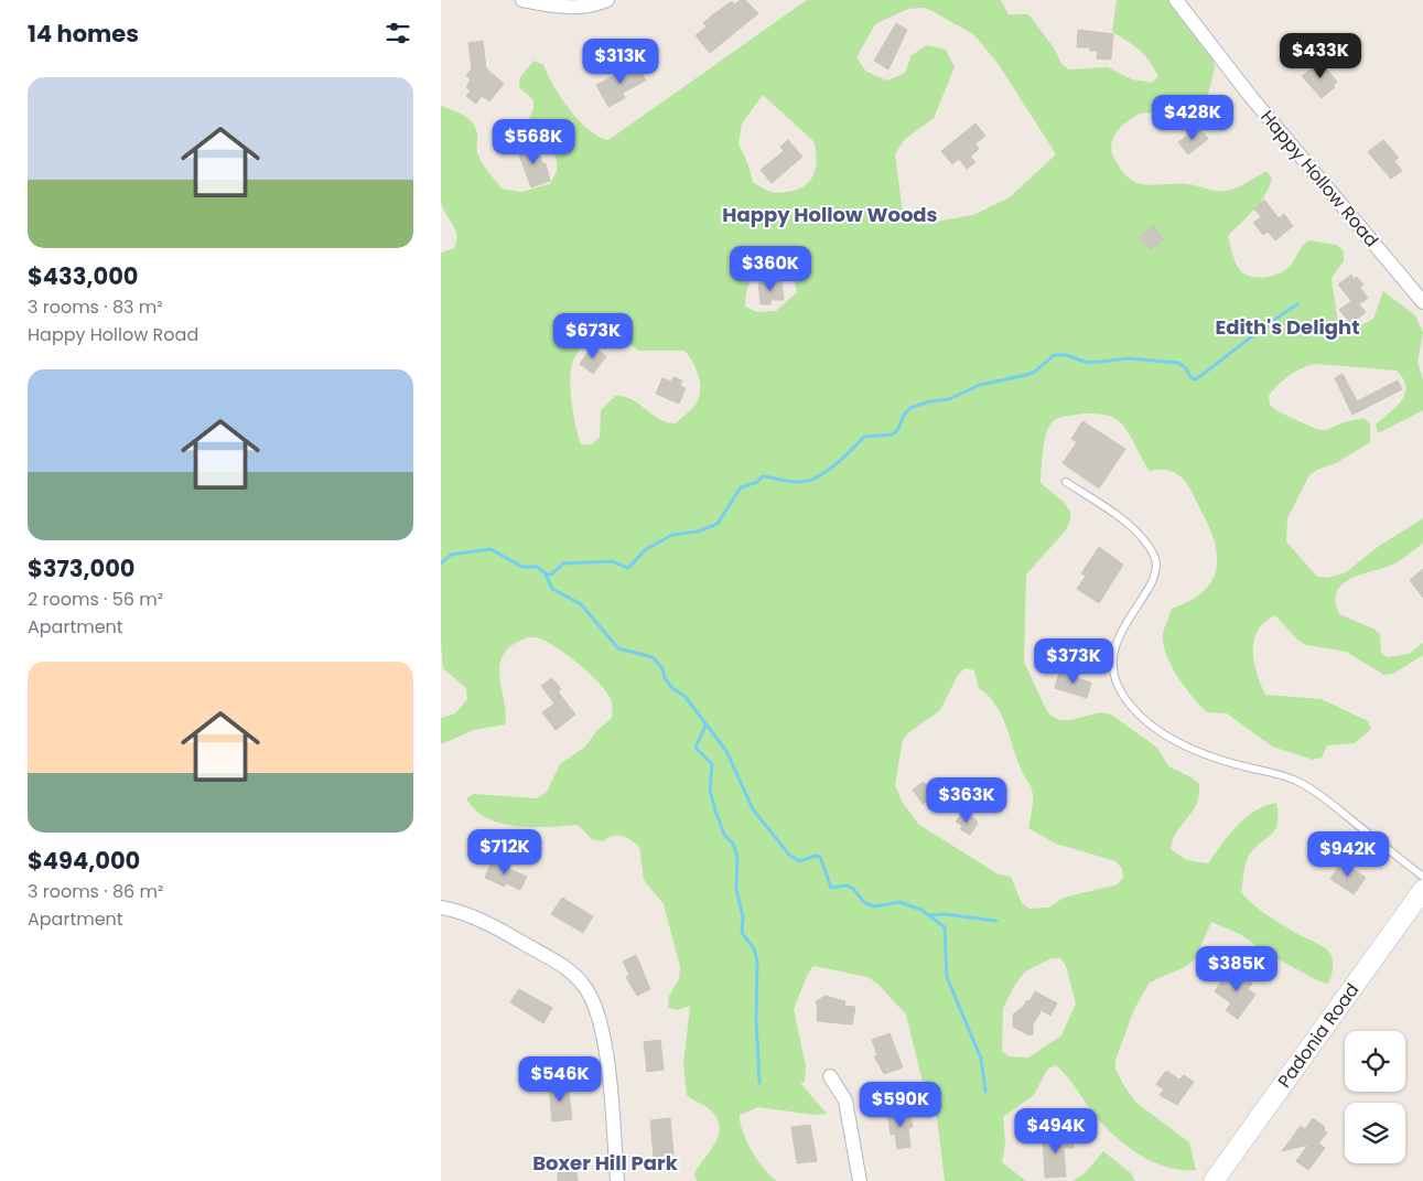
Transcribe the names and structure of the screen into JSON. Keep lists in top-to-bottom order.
{
  "streets": {
    "main road": ["Padonia Road"],
    "street": ["Happy Hollow Road"]
  },
  "districts": ["Happy Hollow Woods", "Edith's Delight", "Boxer Hill Park"],
  "page": {
    "heading": "14 homes",
    "price": [
      "$433K",
      "$313K",
      "$428K",
      "$568K",
      "$360K",
      "$673K",
      "$373K",
      "$363K",
      "$712K",
      "$942K",
      "$385K",
      "$546K",
      "$590K",
      "$494K"
    ],
    "list": [
      {
        "name": "$433,000",
        "note": "3 rooms · 83 m² · Happy Hollow Road"
      },
      {
        "name": "$373,000",
        "note": "2 rooms · 56 m² · Apartment"
      },
      {
        "name": "$494,000",
        "note": "3 rooms · 86 m² · Apartment"
      }
    ]
  }
}
